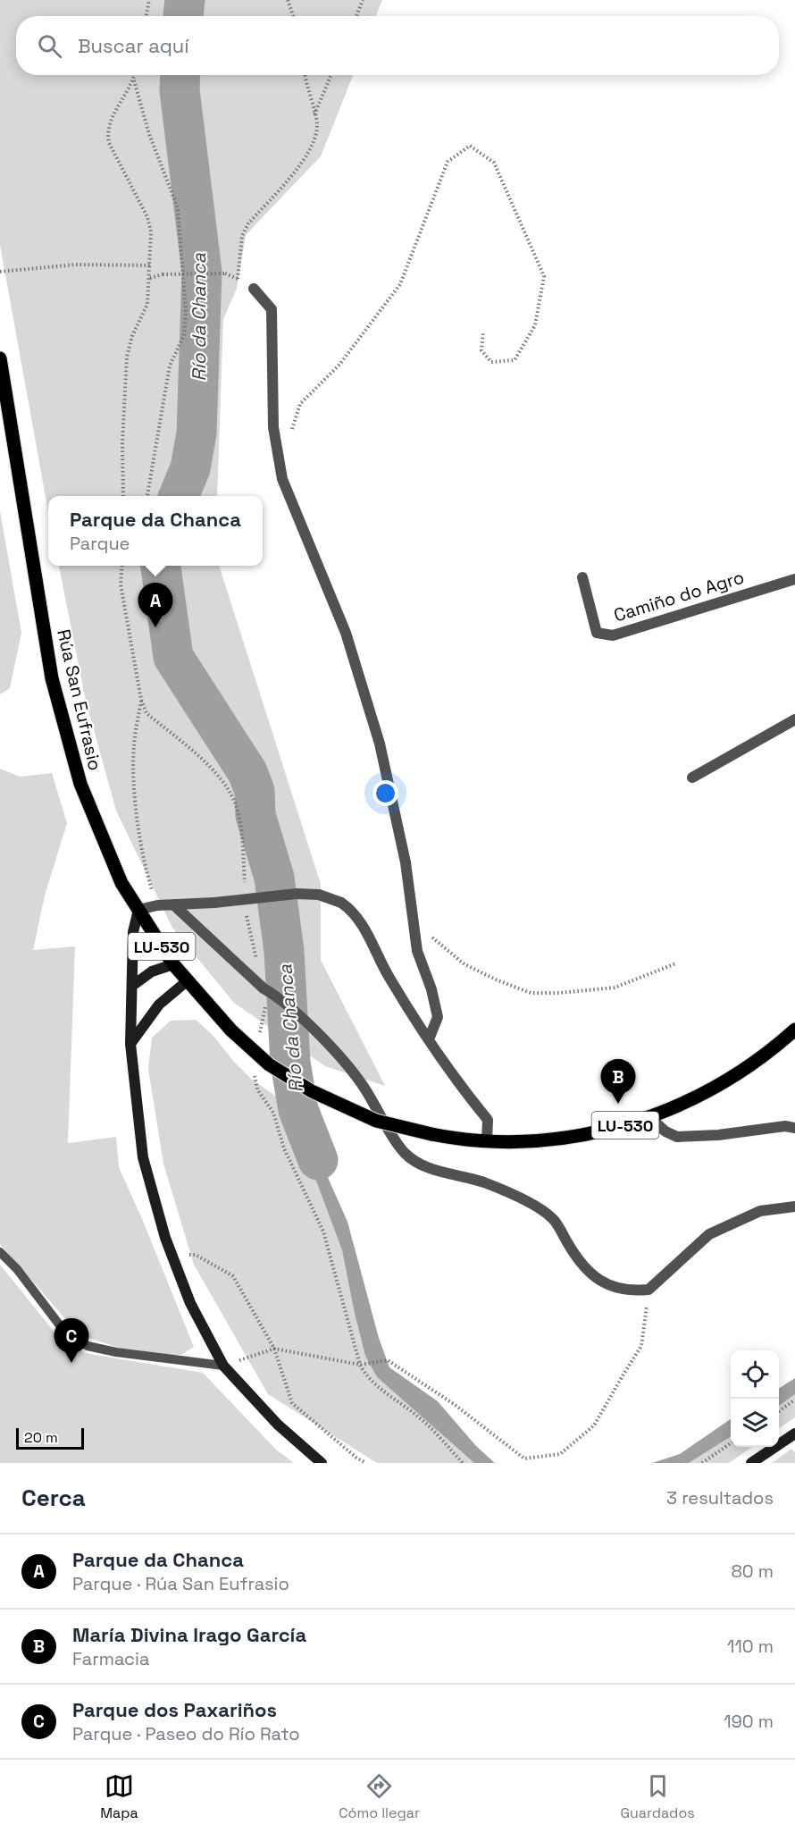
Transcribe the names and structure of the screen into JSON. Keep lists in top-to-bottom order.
{
  "streets": {
    "main road": ["Rúa San Eufrasio", "LU-530"],
    "street": ["Camiño do Agro"]
  },
  "crossings": [
    ["Rúa San Eufrasio", "LU-530"]
  ],
  "water": ["Río da Chanca"],
  "scale_bar": "20 m",
  "page": {
    "search": "Buscar aquí",
    "popup": ["Parque da Chanca", "Parque"],
    "pins": ["A", "B", "C"],
    "scale": "20 m",
    "heading": ["Cerca", "3 resultados"],
    "list": [
      {
        "mark": "A",
        "name": "Parque da Chanca",
        "note": "Parque · Rúa San Eufrasio",
        "value": "80 m"
      },
      {
        "mark": "B",
        "name": "María Divina Irago García",
        "note": "Farmacia",
        "value": "110 m"
      },
      {
        "mark": "C",
        "name": "Parque dos Paxariños",
        "note": "Parque · Paseo do Río Rato",
        "value": "190 m"
      }
    ],
    "nav": ["Mapa", "Cómo llegar", "Guardados"]
  }
}
